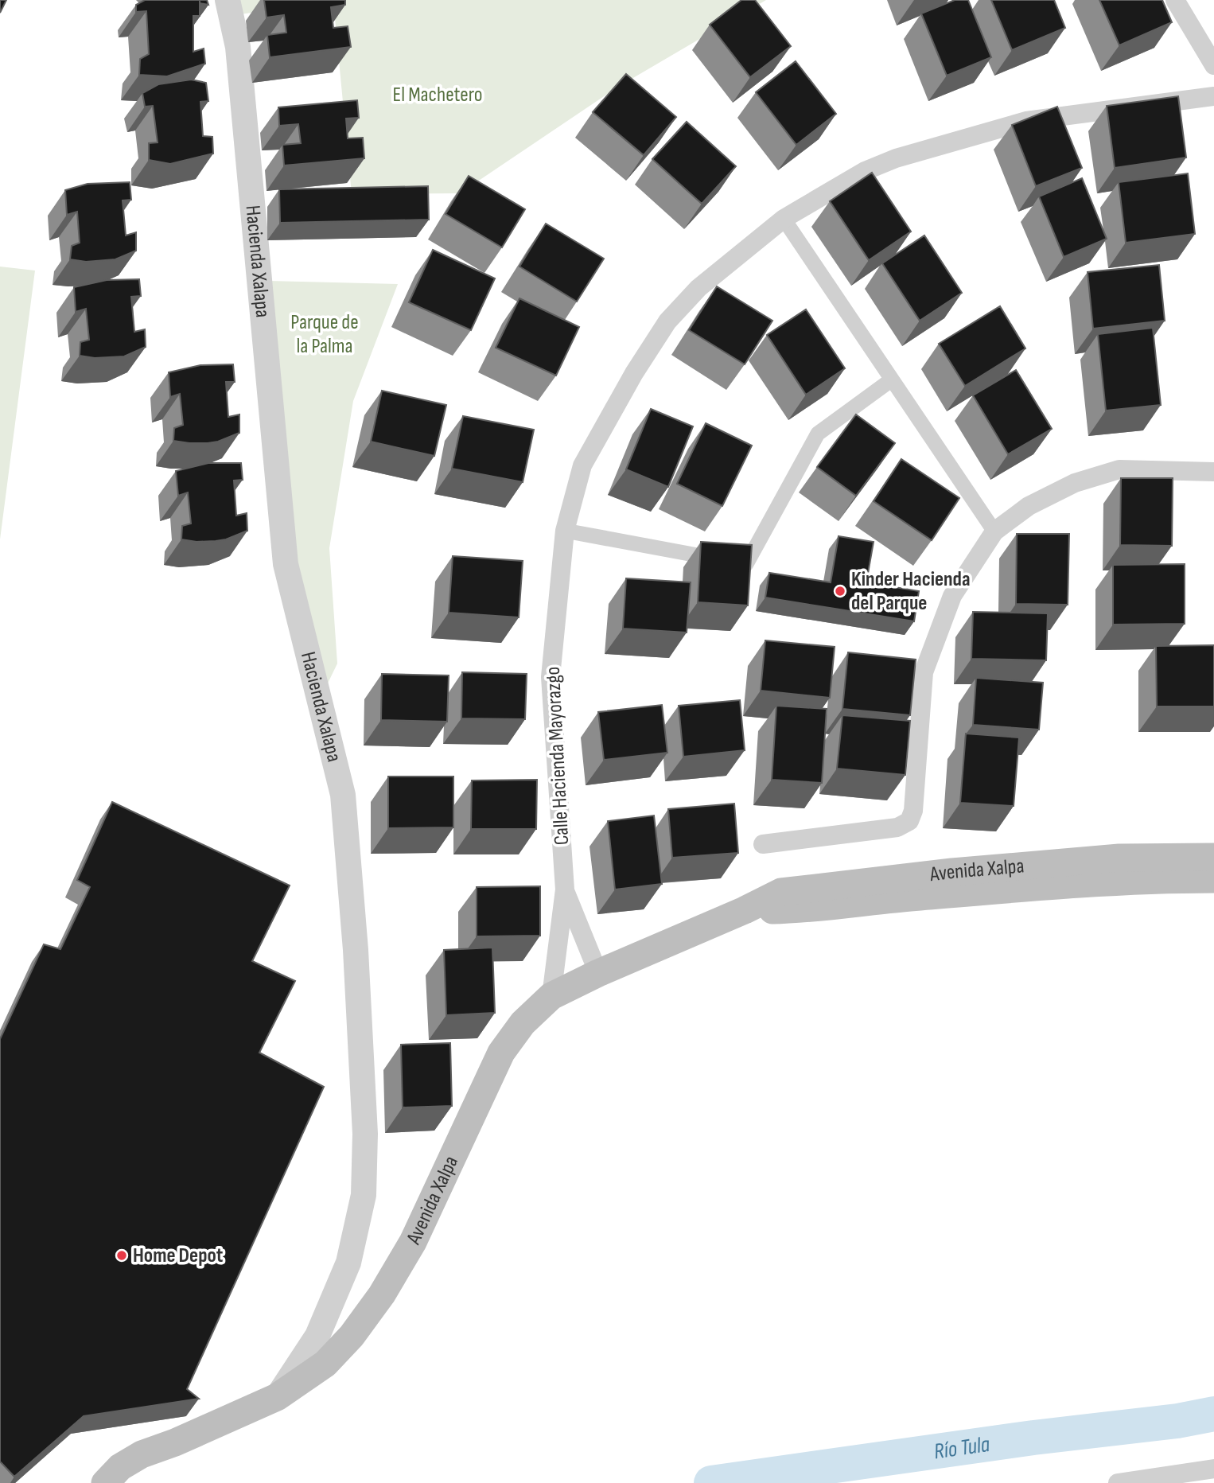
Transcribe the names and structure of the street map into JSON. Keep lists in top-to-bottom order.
{
  "streets": {
    "main road": ["Avenida Xalpa"],
    "street": ["Hacienda Xalapa", "Calle Hacienda Mayorazgo"]
  },
  "crossings": [
    ["Hacienda Xalapa", "Avenida Xalpa"],
    ["Calle Hacienda Mayorazgo", "Avenida Xalpa"]
  ],
  "water": ["Río Tula"],
  "parks": ["El Machetero", "Parque de la Palma"],
  "places": ["Kinder Hacienda del Parque", "Home Depot"]
}
